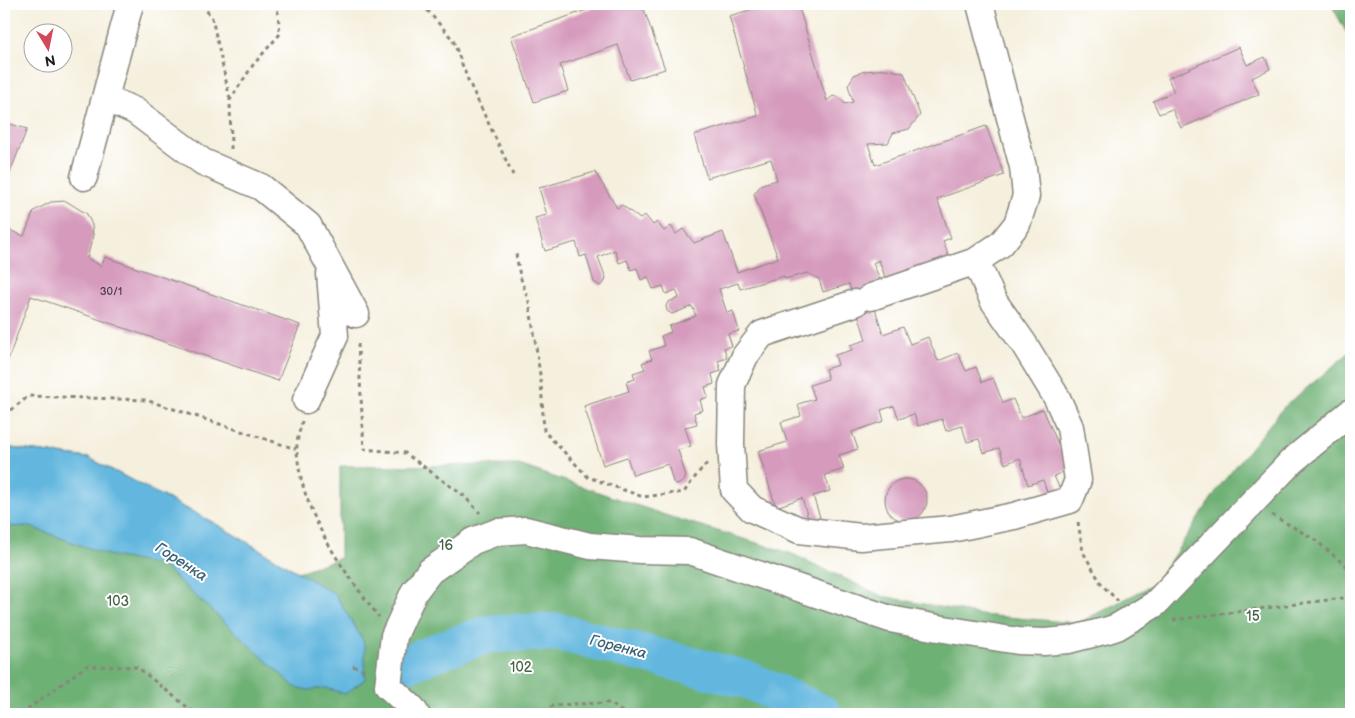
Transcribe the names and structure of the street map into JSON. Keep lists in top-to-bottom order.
{
  "water": ["Горенка"],
  "parks": [
    "16",
    "103",
    "15",
    "102"
  ],
  "house_numbers": ["30/1"],
  "north": "bottom"
}
